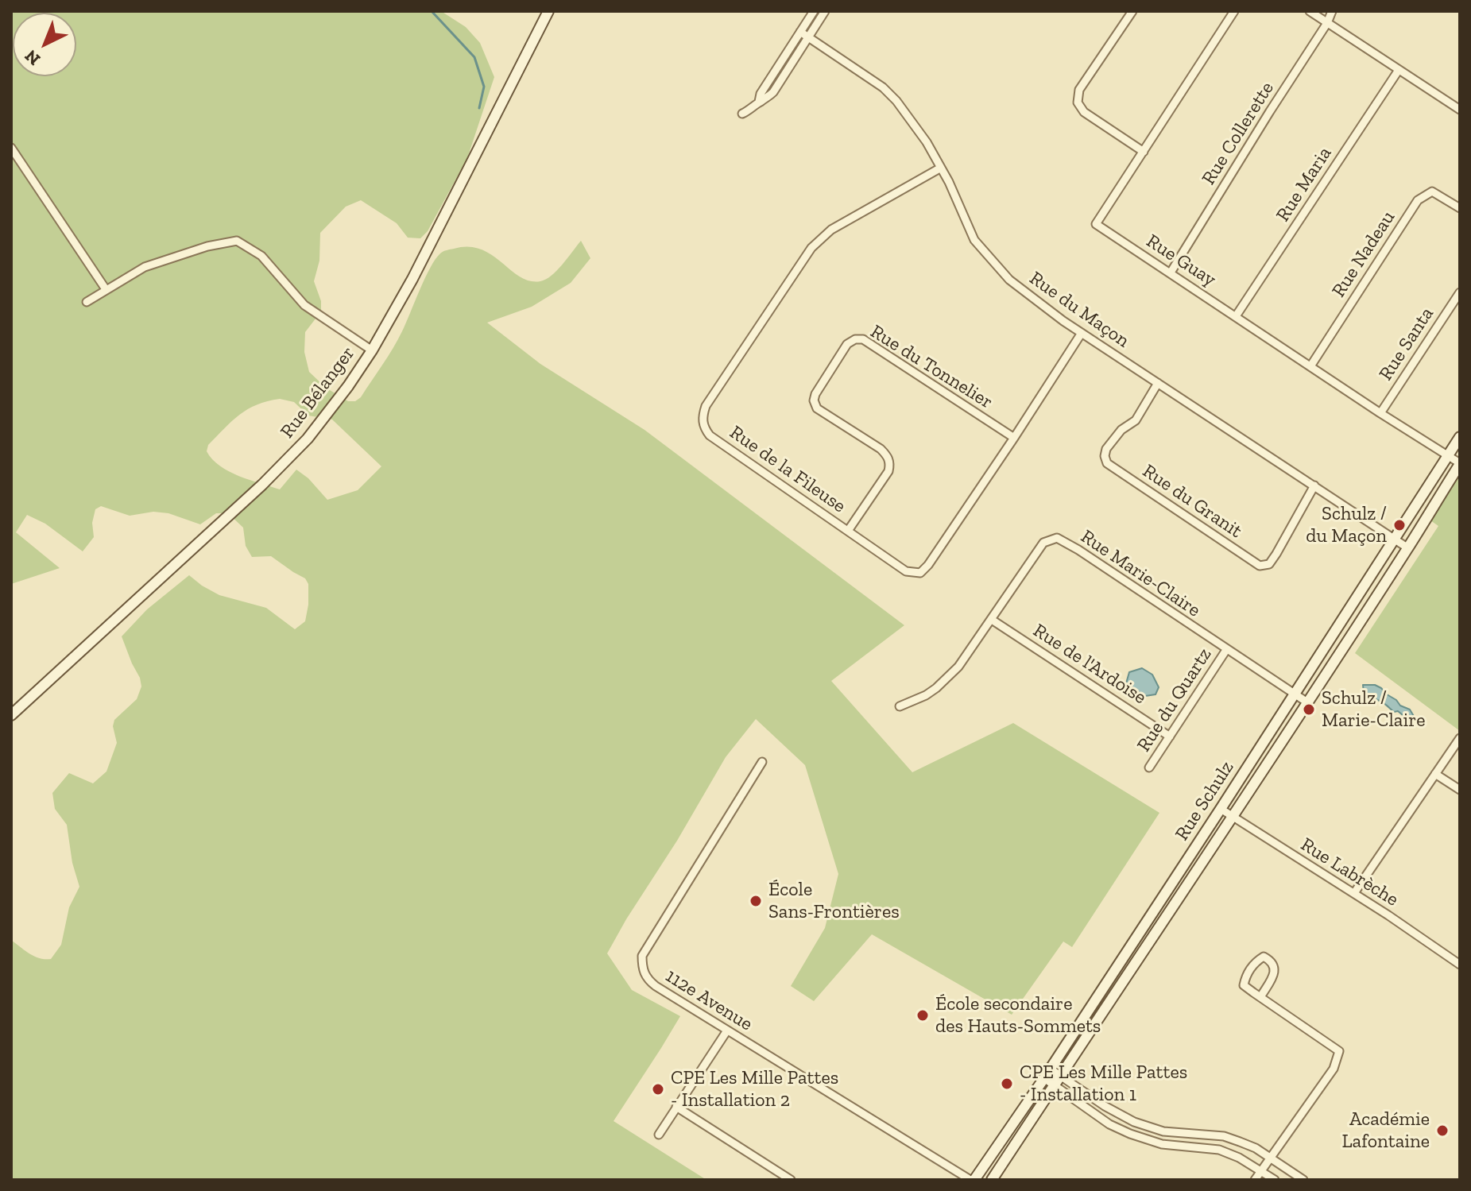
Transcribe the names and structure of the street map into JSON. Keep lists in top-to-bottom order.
{
  "streets": {
    "street": [
      "Rue Collerette",
      "Rue Maria",
      "Rue Nadeau",
      "Rue Guay",
      "Rue du Maçon",
      "Rue Santa",
      "Rue du Tonnelier",
      "Rue Bélanger",
      "Rue de la Fileuse",
      "Rue du Granit",
      "Rue Marie-Claire",
      "Rue de l'Ardoise",
      "Rue du Quartz",
      "Rue Schulz",
      "Rue Labrèche",
      "112e Avenue"
    ]
  },
  "crossings": [
    ["Rue Collerette", "Rue Guay"],
    ["Rue Maria", "Rue Guay"],
    ["Rue Nadeau", "Rue Guay"],
    ["Rue Guay", "Rue Santa"],
    ["Rue Guay", "Rue Schulz"],
    ["Rue du Maçon", "Rue de la Fileuse"],
    ["Rue du Maçon", "Rue du Granit"],
    ["Rue du Maçon", "Rue Schulz"],
    ["Rue du Tonnelier", "Rue de la Fileuse"],
    ["Rue Marie-Claire", "Rue de l'Ardoise"],
    ["Rue Marie-Claire", "Rue du Quartz"],
    ["Rue Marie-Claire", "Rue Schulz"],
    ["Rue de l'Ardoise", "Rue du Quartz"],
    ["Rue Schulz", "Rue Labrèche"],
    ["Rue Schulz", "112e Avenue"]
  ],
  "places": [
    "Schulz / du Maçon",
    "Schulz / Marie-Claire",
    "École Sans-Frontières",
    "École secondaire des Hauts-Sommets",
    "CPE Les Mille Pattes - Installation 1",
    "CPE Les Mille Pattes - Installation 2",
    "Académie Lafontaine"
  ],
  "north": "bottom left"
}
